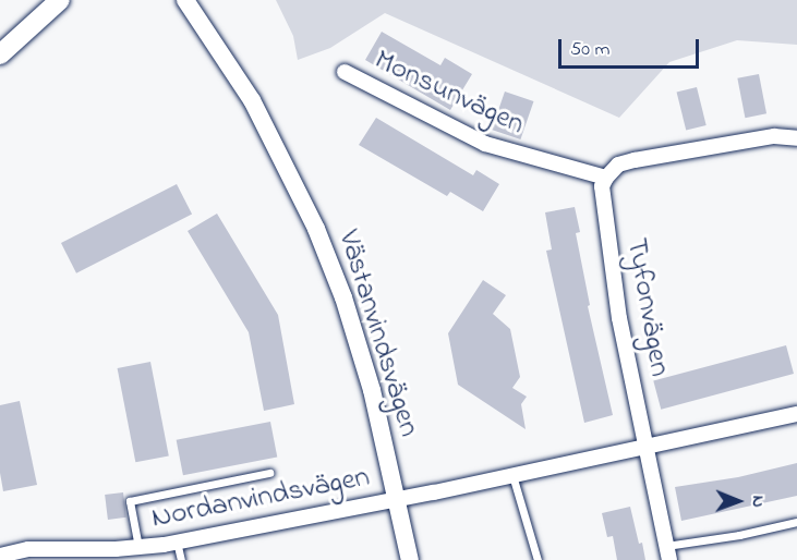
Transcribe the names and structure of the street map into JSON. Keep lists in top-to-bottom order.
{
  "streets": {
    "street": [
      "Monsunvägen",
      "Tyfonvägen",
      "Västanvindsvägen",
      "Nordanvindsvägen"
    ]
  },
  "crossings": [
    ["Monsunvägen", "Tyfonvägen"],
    ["Tyfonvägen", "Nordanvindsvägen"],
    ["Västanvindsvägen", "Nordanvindsvägen"]
  ],
  "scale_bar": "50 m",
  "north": "right"
}
